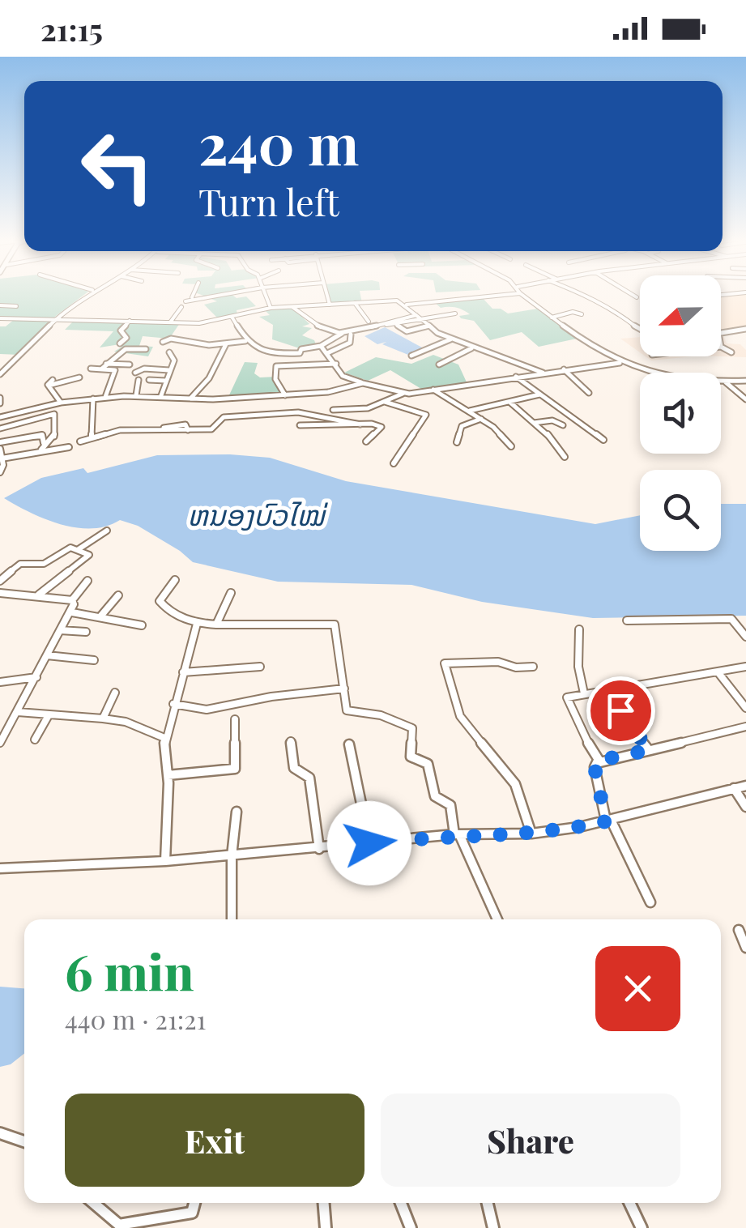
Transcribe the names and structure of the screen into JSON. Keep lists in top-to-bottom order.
{
  "water": ["ຫນອງບົວໄໝ່"],
  "north": "left",
  "page": {
    "status": "21:15",
    "turn": ["240 m", "Turn left"],
    "heading": ["6 min", "440 m · 21:21"],
    "buttons": ["Exit", "Share"]
  }
}
